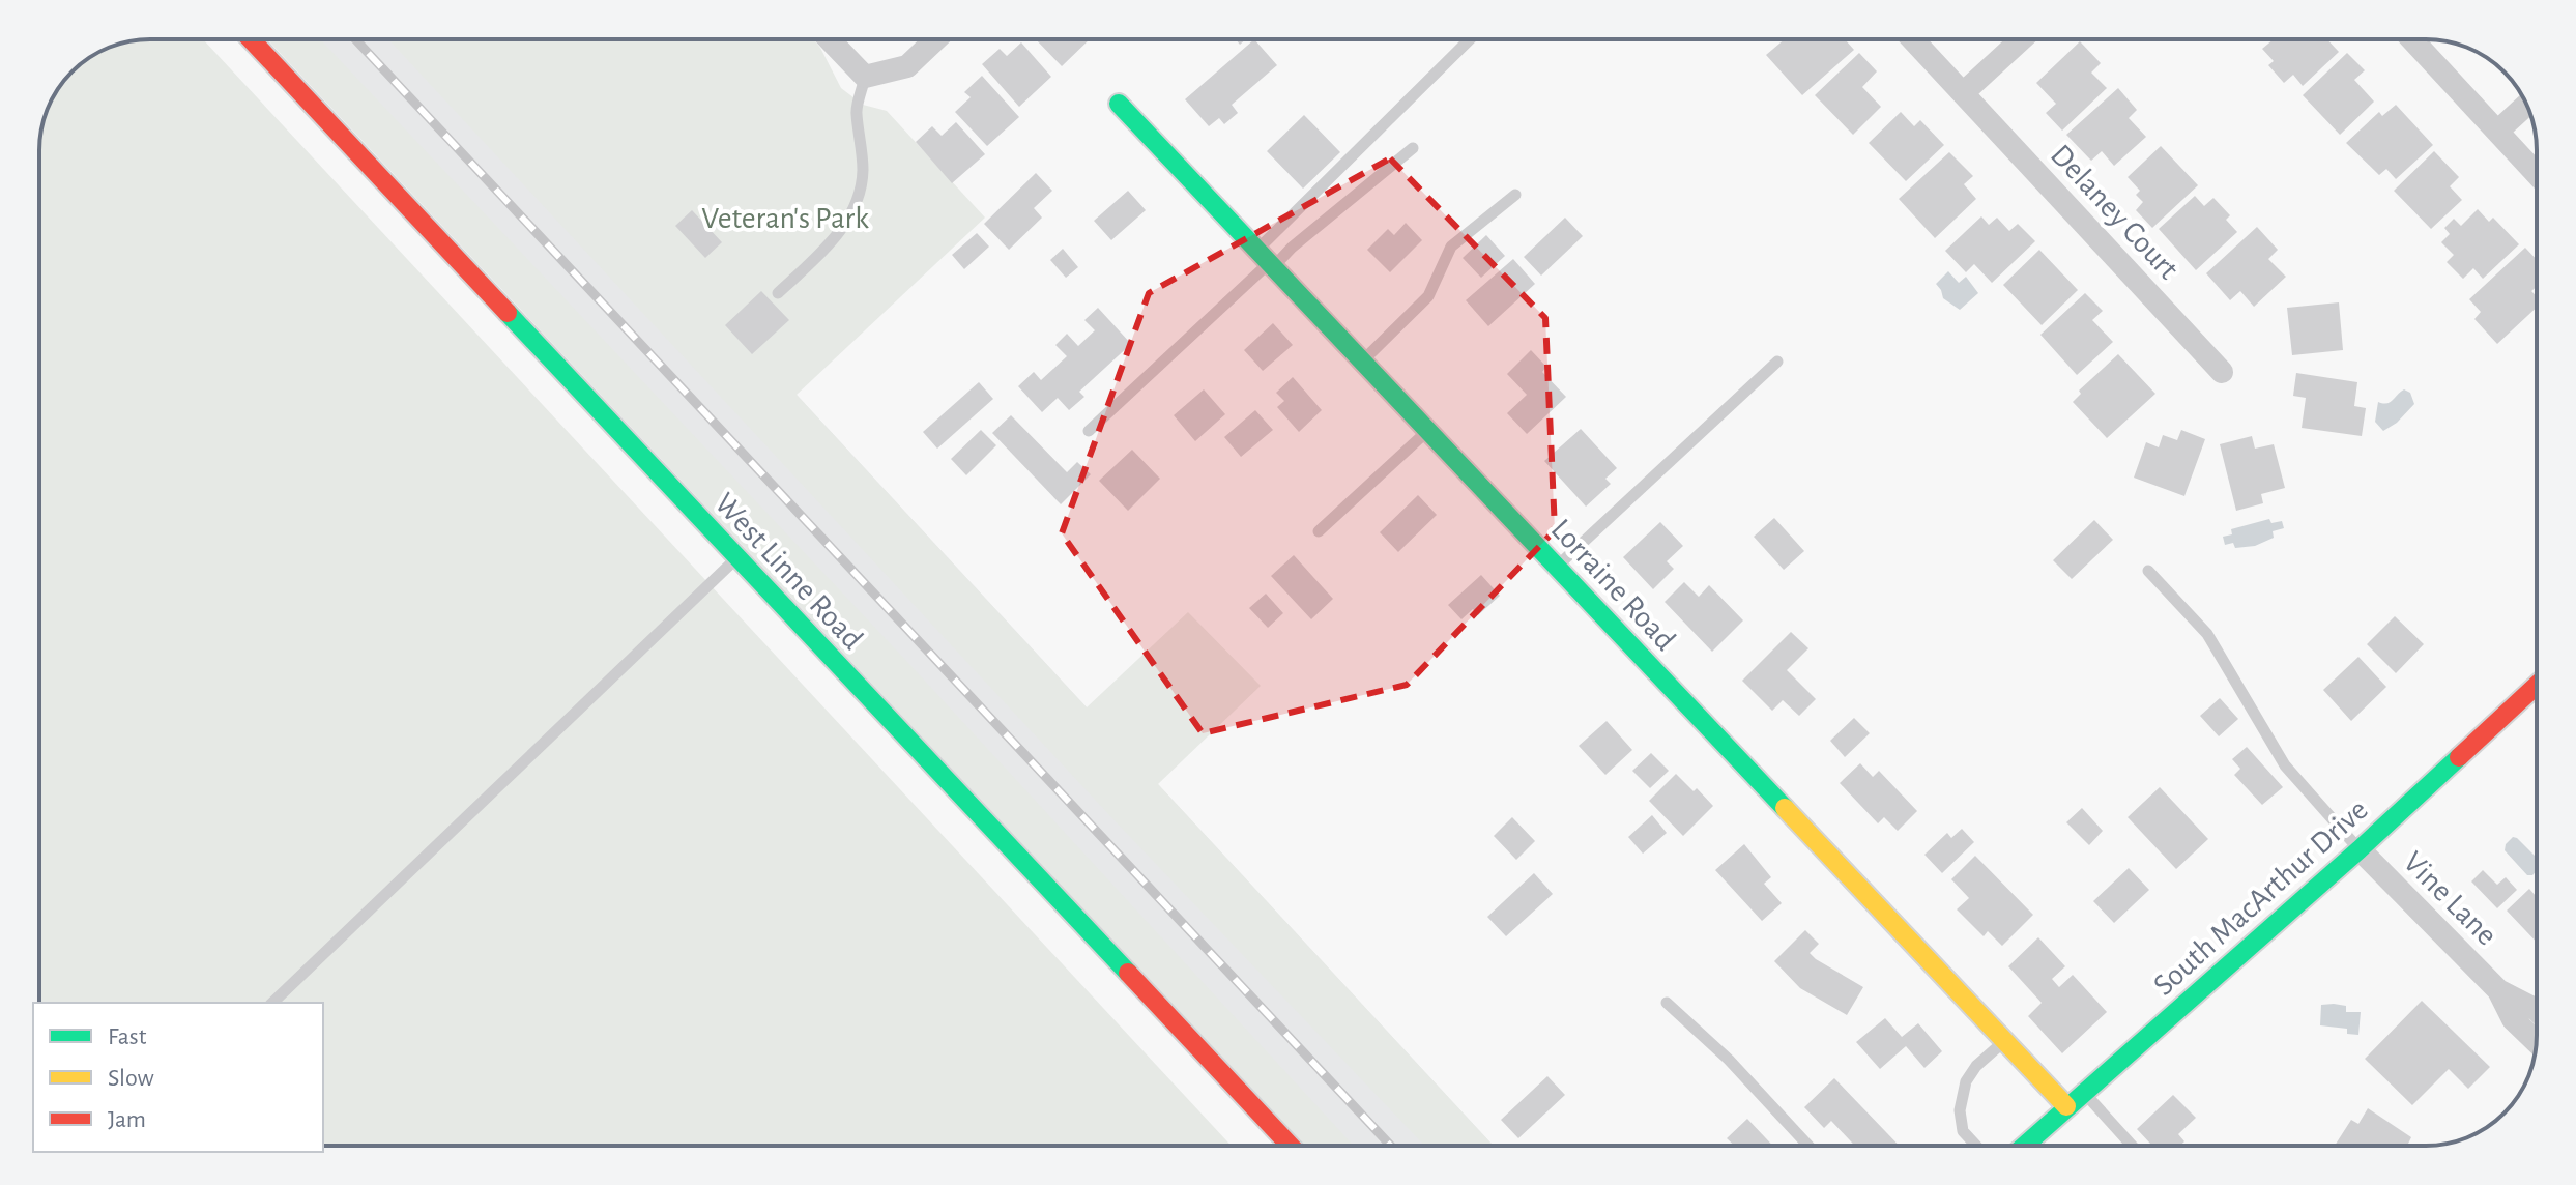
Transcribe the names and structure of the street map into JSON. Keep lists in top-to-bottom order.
{
  "streets": {
    "street": [
      "Delaney Court",
      "West Linne Road",
      "Lorraine Road",
      "South MacArthur Drive",
      "Vine Lane"
    ]
  },
  "crossings": [
    ["Lorraine Road", "South MacArthur Drive"],
    ["South MacArthur Drive", "Vine Lane"]
  ],
  "parks": ["Veteran's Park"],
  "legend": ["Fast", "Slow", "Jam"]
}
